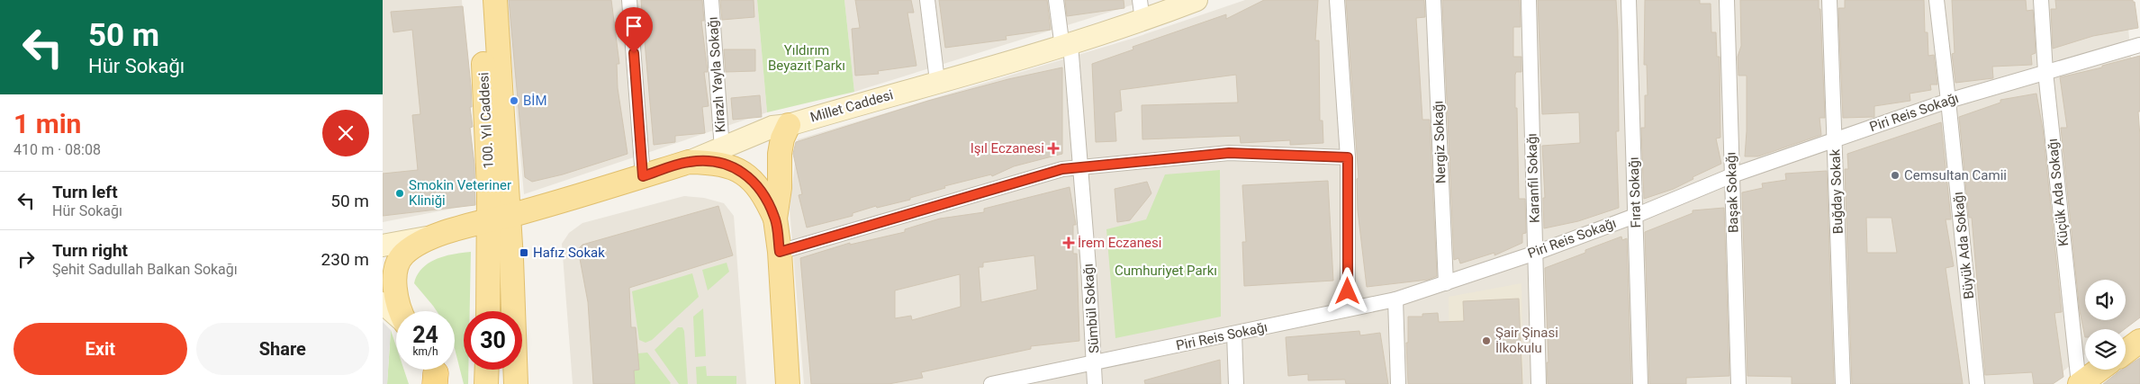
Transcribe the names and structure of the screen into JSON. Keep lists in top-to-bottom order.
{
  "streets": {
    "main road": ["Millet Caddesi", "100. Yıl Caddesi"],
    "street": [
      "Kirazlı Yayla Sokağı",
      "Piri Reis Sokağı",
      "Nergiz Sokağı",
      "Karanfil Sokağı",
      "Buğday Sokak",
      "Fırat Sokağı",
      "Başak Sokağı",
      "Küçük Ada Sokağı",
      "Büyük Ada Sokağı",
      "Sümbül Sokağı"
    ]
  },
  "crossings": [
    ["Kirazlı Yayla Sokağı", "Millet Caddesi"],
    ["Millet Caddesi", "100. Yıl Caddesi"],
    ["Millet Caddesi", "Sümbül Sokağı"],
    ["Piri Reis Sokağı", "Nergiz Sokağı"],
    ["Piri Reis Sokağı", "Karanfil Sokağı"],
    ["Piri Reis Sokağı", "Buğday Sokak"],
    ["Piri Reis Sokağı", "Fırat Sokağı"],
    ["Piri Reis Sokağı", "Başak Sokağı"],
    ["Piri Reis Sokağı", "Küçük Ada Sokağı"],
    ["Piri Reis Sokağı", "Büyük Ada Sokağı"],
    ["Piri Reis Sokağı", "Sümbül Sokağı"]
  ],
  "parks": ["Yıldırım Beyazıt Parkı", "Cumhuriyet Parkı"],
  "places": {
    "other": [
      "BİM",
      "Cemsultan Camii",
      "Smokin Veteriner Kliniği",
      "Şair Şinasi İlkokulu"
    ],
    "health": ["Işıl Eczanesi", "İrem Eczanesi"],
    "transit": ["Hafız Sokak"]
  },
  "page": {
    "turn": ["50 m", "Hür Sokağı"],
    "heading": ["1 min", "410 m · 08:08"],
    "list": [
      {
        "name": "Turn left",
        "note": "Hür Sokağı",
        "value": "50 m"
      },
      {
        "name": "Turn right",
        "note": "Şehit Sadullah Balkan Sokağı",
        "value": "230 m"
      }
    ],
    "speed": "24 km/h",
    "limit": "30",
    "buttons": ["Exit", "Share"]
  }
}
